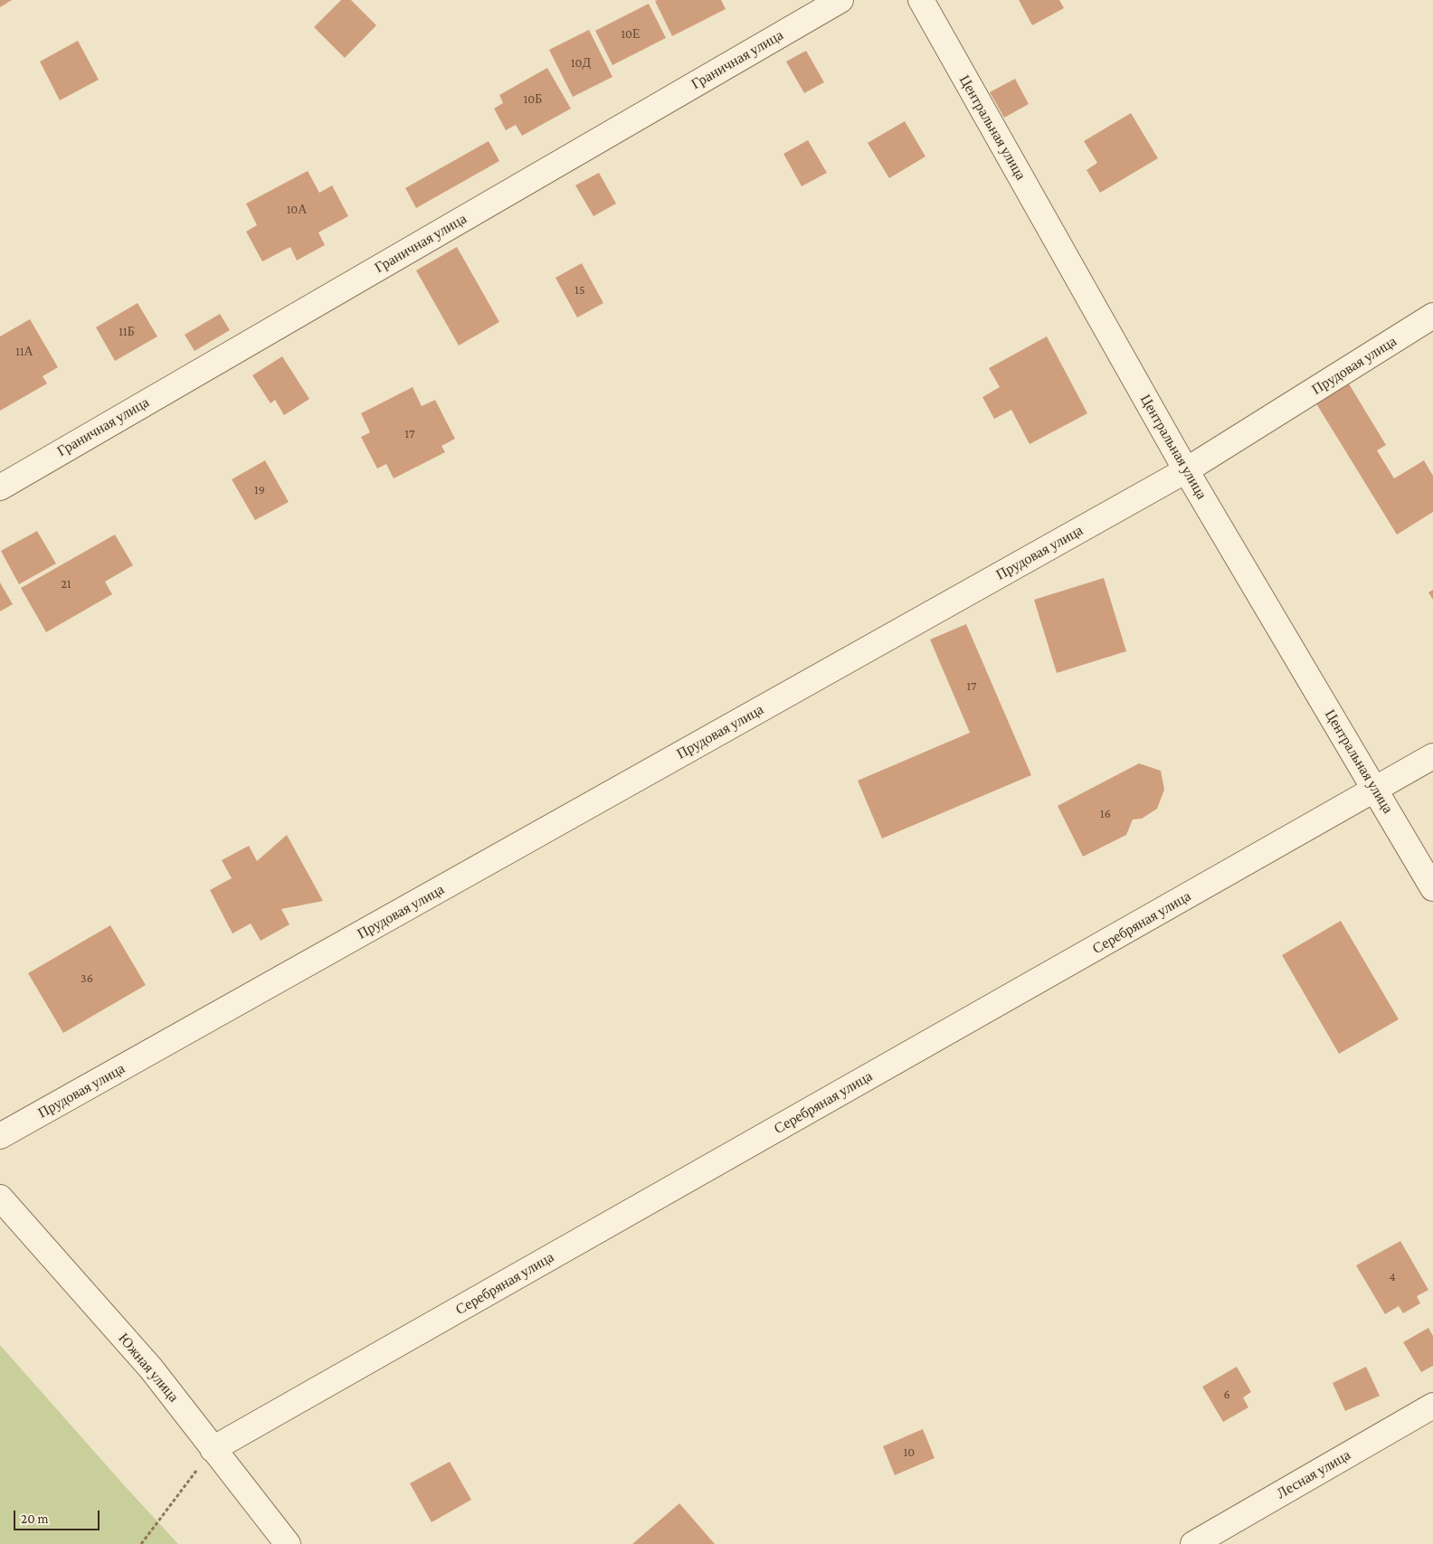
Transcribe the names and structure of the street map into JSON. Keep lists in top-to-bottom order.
{
  "streets": {
    "street": [
      "Граничная улица",
      "Центральная улица",
      "Прудовая улица",
      "Серебряная улица",
      "Южная улица",
      "Лесная улица"
    ]
  },
  "crossings": [
    ["Центральная улица", "Прудовая улица"],
    ["Центральная улица", "Серебряная улица"],
    ["Серебряная улица", "Южная улица"]
  ],
  "house_numbers": [
    "10Е",
    "10Д",
    "10Б",
    "10А",
    "15",
    "11Б",
    "11А",
    "17",
    "19",
    "21",
    "17",
    "16",
    "36",
    "4",
    "6",
    "10"
  ],
  "scale_bar": "20 m"
}
